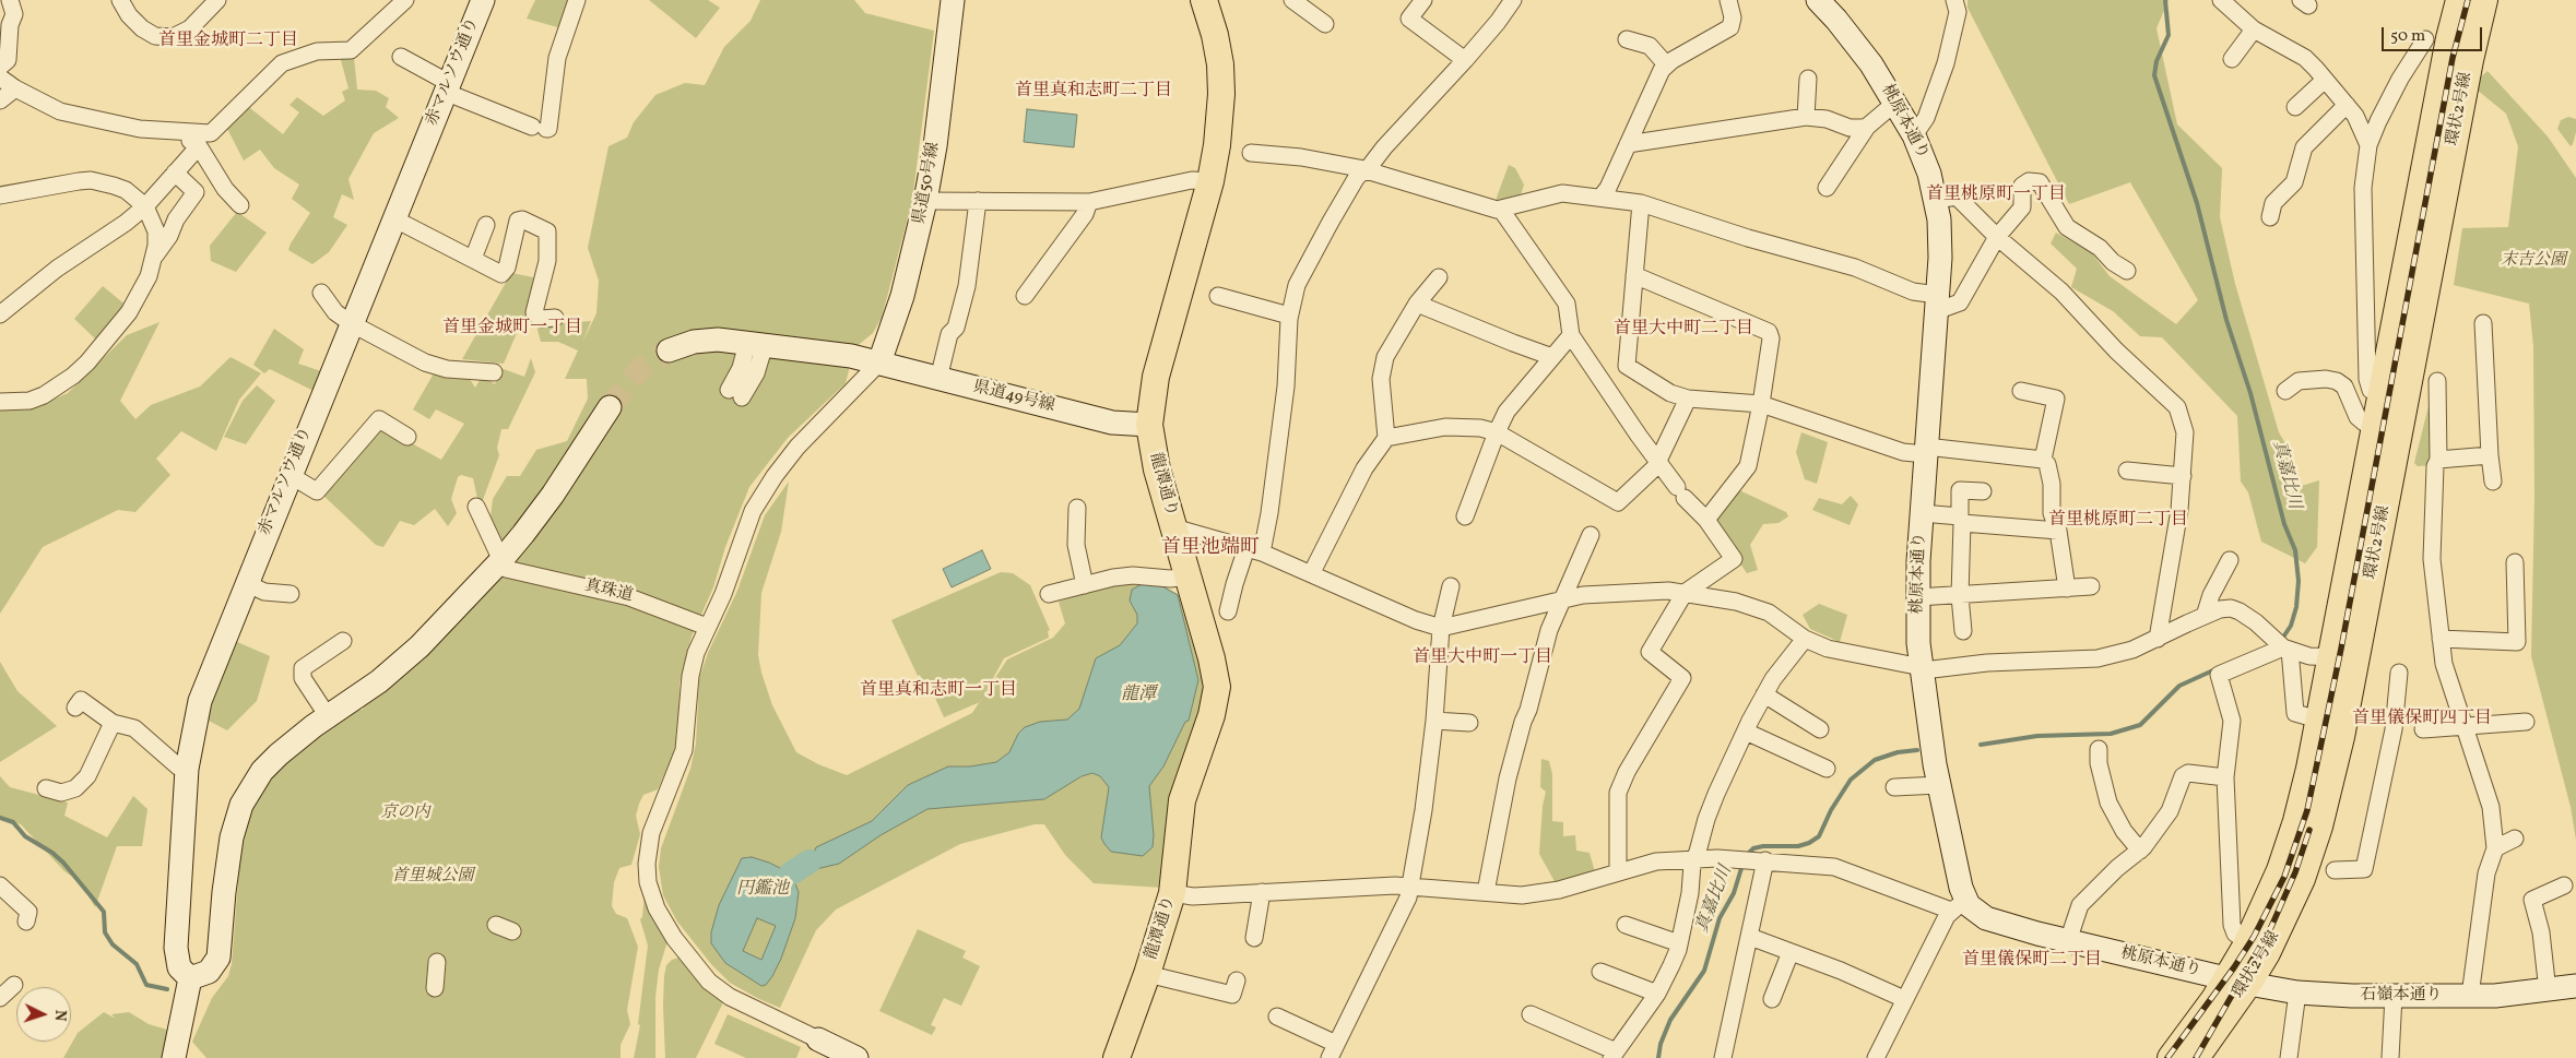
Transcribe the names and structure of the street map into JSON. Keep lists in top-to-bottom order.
{
  "streets": {
    "main road": [
      "赤マルソウ通り",
      "環状2号線",
      "桃原本通り",
      "県道50号線",
      "県道49号線",
      "龍潭通り",
      "石嶺本通り"
    ],
    "street": ["真珠道"]
  },
  "crossings": [
    ["環状2号線", "桃原本通り"],
    ["環状2号線", "石嶺本通り"],
    ["桃原本通り", "石嶺本通り"],
    ["県道50号線", "県道49号線"],
    ["県道49号線", "龍潭通り"]
  ],
  "districts": [
    "首里金城町二丁目",
    "首里真和志町二丁目",
    "首里桃原町一丁目",
    "首里金城町一丁目",
    "首里大中町二丁目",
    "首里桃原町二丁目",
    "首里池端町",
    "首里大中町一丁目",
    "首里真和志町一丁目",
    "首里儀保町四丁目",
    "首里儀保町二丁目"
  ],
  "water": ["真嘉比川", "龍潭", "円鑑池"],
  "parks": ["末吉公園", "京の内", "首里城公園"],
  "scale_bar": "50 m",
  "north": "right"
}
